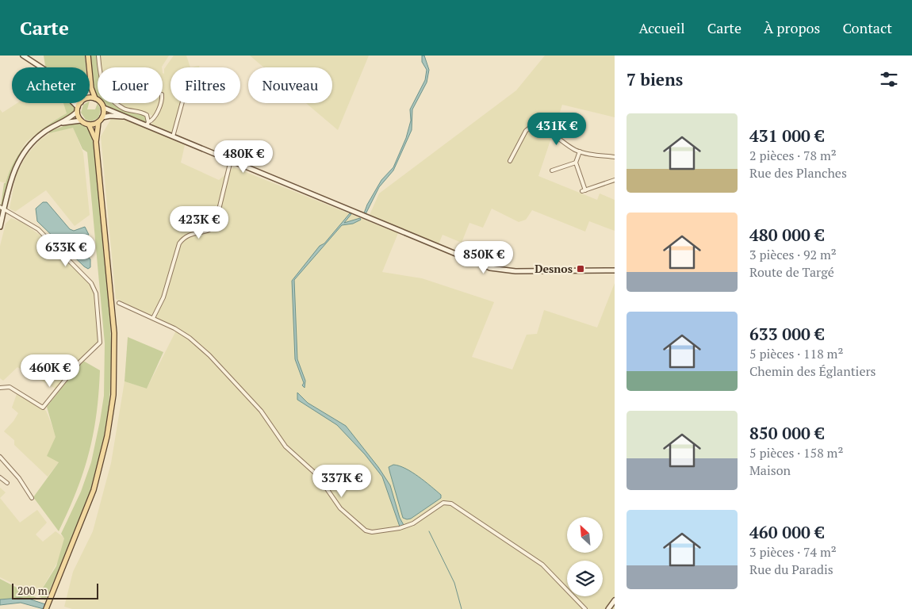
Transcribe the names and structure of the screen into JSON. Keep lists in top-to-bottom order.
{
  "places": {
    "transit": ["Desnos"]
  },
  "scale_bar": "200 m",
  "north": "top left",
  "page": {
    "header": "Carte",
    "nav": [
      "Accueil",
      "Carte",
      "À propos",
      "Contact"
    ],
    "heading": "7 biens",
    "chip": [
      "Acheter",
      "Louer",
      "Filtres",
      "Nouveau"
    ],
    "list": [
      {
        "name": "431 000 €",
        "note": "2 pièces · 78 m² · Rue des Planches"
      },
      {
        "name": "480 000 €",
        "note": "3 pièces · 92 m² · Route de Targé"
      },
      {
        "name": "633 000 €",
        "note": "5 pièces · 118 m² · Chemin des Églantiers"
      },
      {
        "name": "850 000 €",
        "note": "5 pièces · 158 m² · Maison"
      },
      {
        "name": "460 000 €",
        "note": "3 pièces · 74 m² · Rue du Paradis"
      }
    ],
    "price": [
      "431K €",
      "480K €",
      "423K €",
      "633K €",
      "850K €",
      "460K €",
      "337K €"
    ],
    "scale": "200 m"
  }
}
